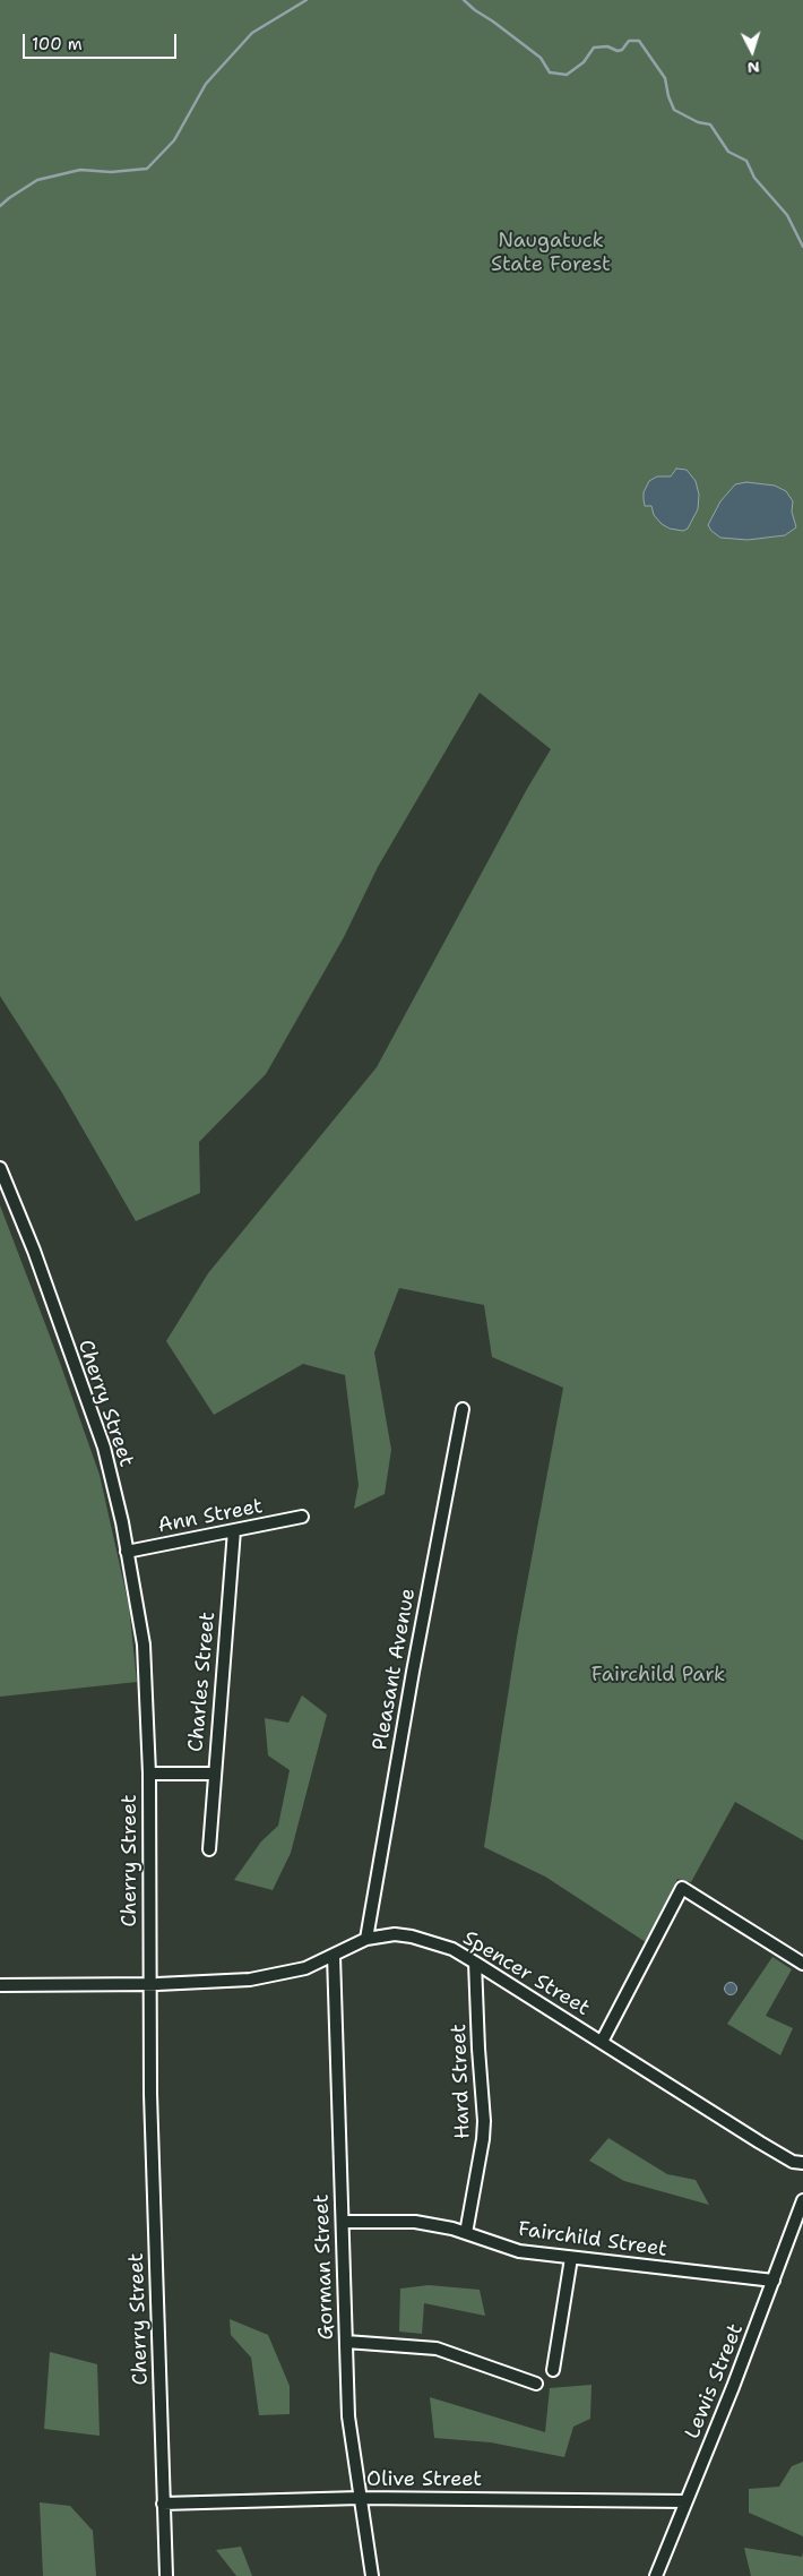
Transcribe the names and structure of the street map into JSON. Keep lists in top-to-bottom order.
{
  "streets": {
    "street": [
      "Cherry Street",
      "Ann Street",
      "Pleasant Avenue",
      "Charles Street",
      "Spencer Street",
      "Hard Street",
      "Fairchild Street",
      "Gorman Street",
      "Lewis Street",
      "Olive Street"
    ]
  },
  "crossings": [
    ["Cherry Street", "Ann Street"],
    ["Cherry Street", "Charles Street"],
    ["Cherry Street", "Spencer Street"],
    ["Cherry Street", "Olive Street"],
    ["Ann Street", "Charles Street"],
    ["Pleasant Avenue", "Spencer Street"],
    ["Spencer Street", "Hard Street"],
    ["Spencer Street", "Gorman Street"],
    ["Hard Street", "Fairchild Street"],
    ["Fairchild Street", "Gorman Street"],
    ["Fairchild Street", "Lewis Street"],
    ["Gorman Street", "Olive Street"],
    ["Lewis Street", "Olive Street"]
  ],
  "parks": ["Naugatuck State Forest", "Fairchild Park"],
  "scale_bar": "100 m",
  "north": "bottom"
}
